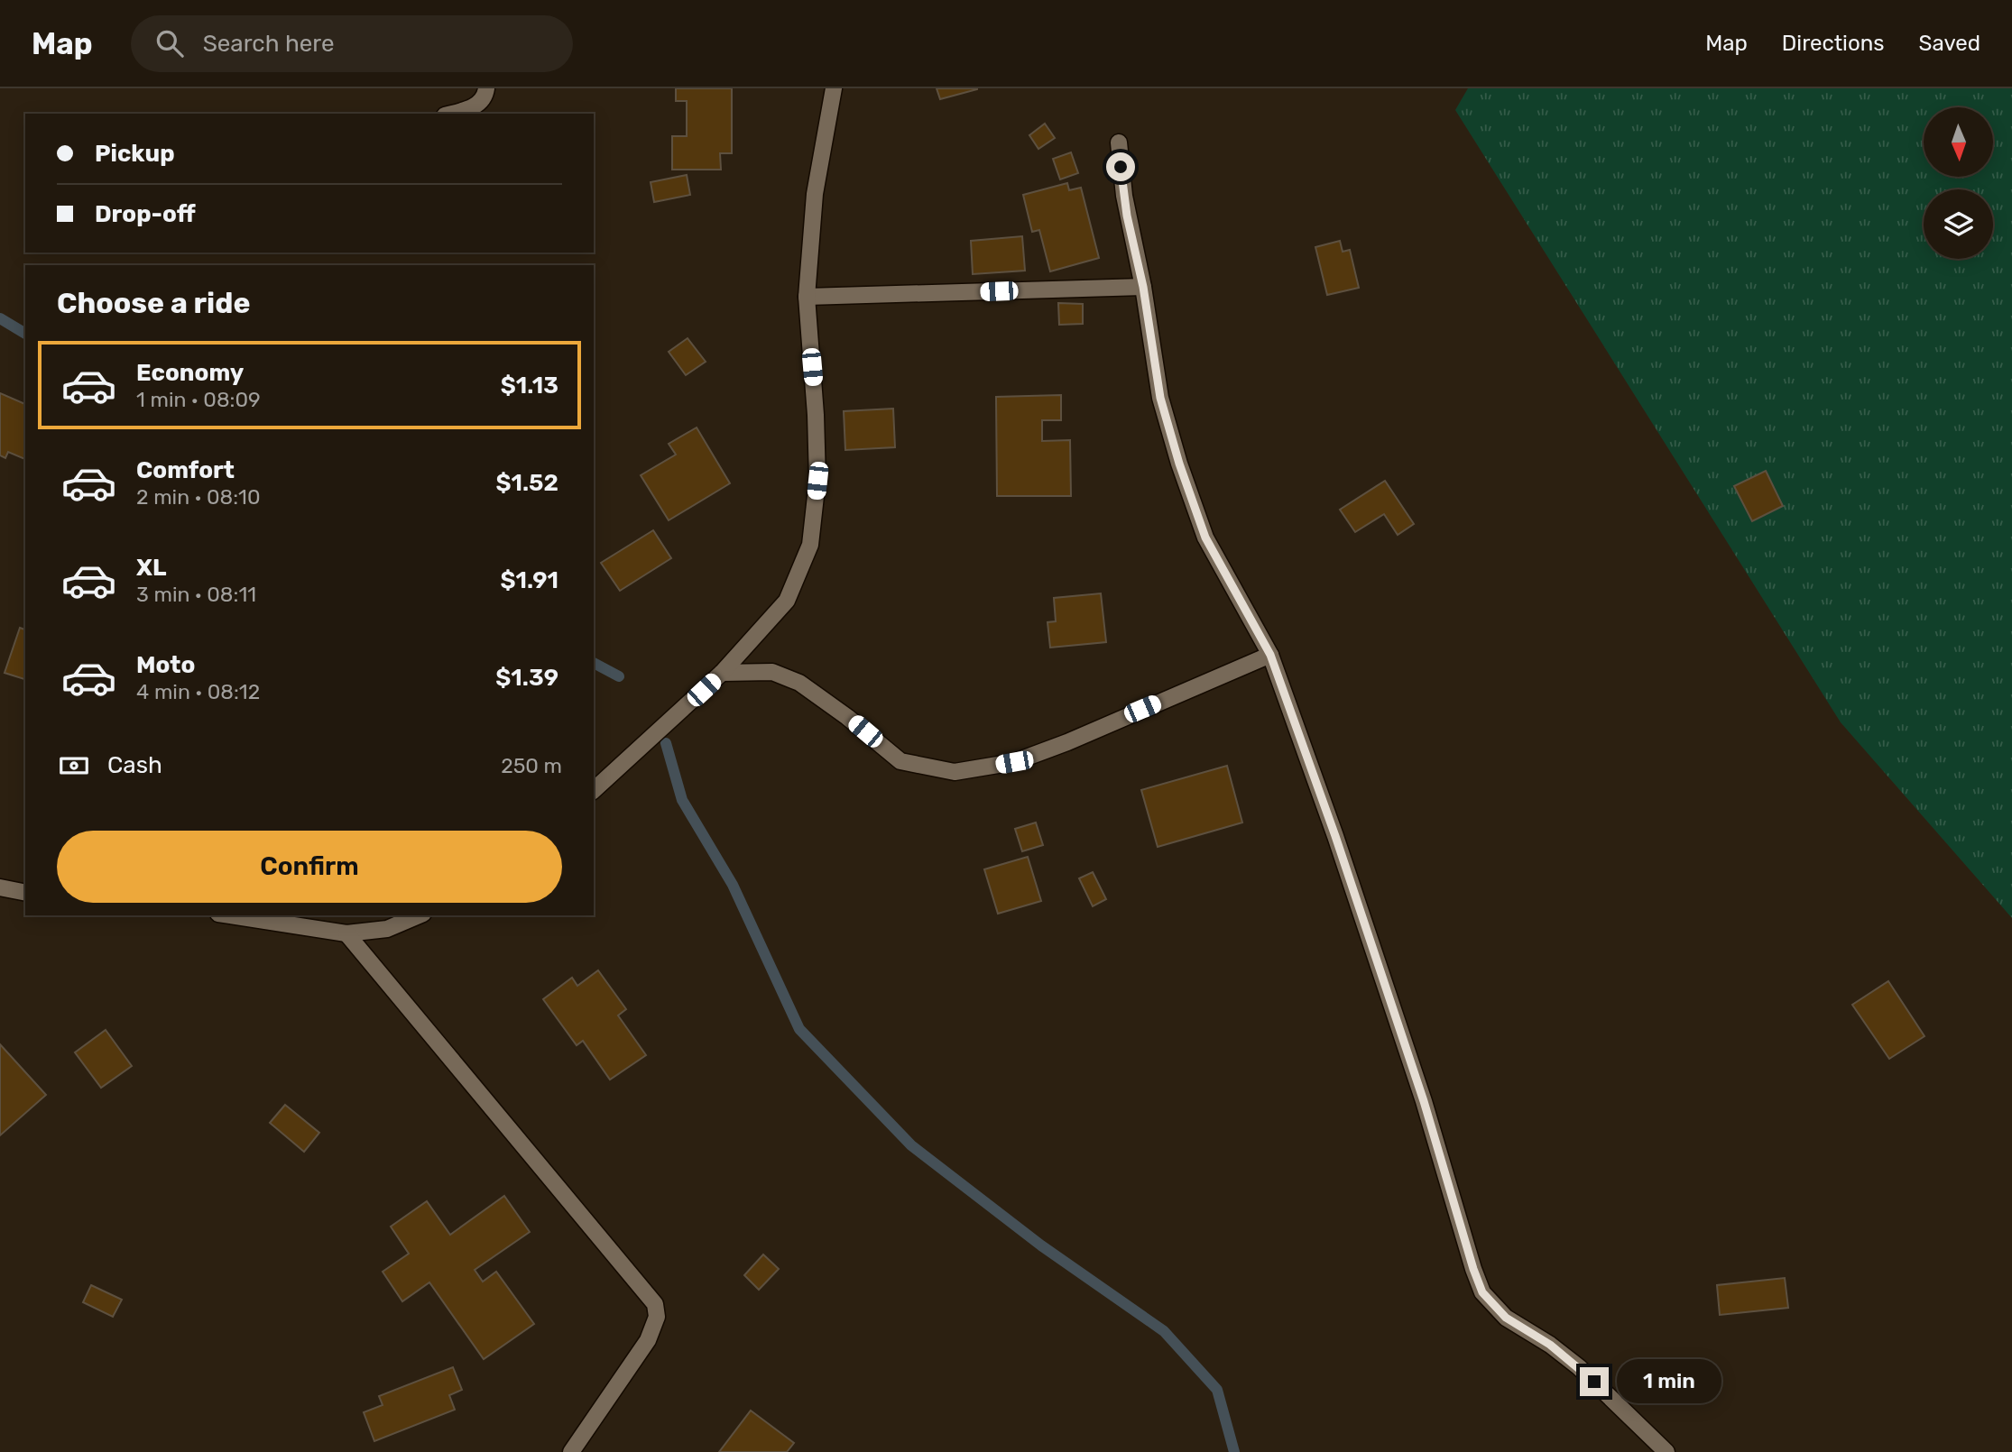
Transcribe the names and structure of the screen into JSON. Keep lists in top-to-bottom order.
{
  "north": "bottom",
  "page": {
    "header": "Map",
    "search": "Search here",
    "nav": ["Map", "Directions", "Saved"],
    "banner": ["Pickup", "Drop-off"],
    "heading": "Choose a ride",
    "list": [
      {
        "name": "Economy",
        "note": "1 min · 08:09",
        "value": "$1.13"
      },
      {
        "name": "Comfort",
        "note": "2 min · 08:10",
        "value": "$1.52"
      },
      {
        "name": "XL",
        "note": "3 min · 08:11",
        "value": "$1.91"
      },
      {
        "name": "Moto",
        "note": "4 min · 08:12",
        "value": "$1.39"
      }
    ],
    "pay": ["Cash", "250 m"],
    "buttons": "Confirm",
    "bubble": "1 min"
  }
}
